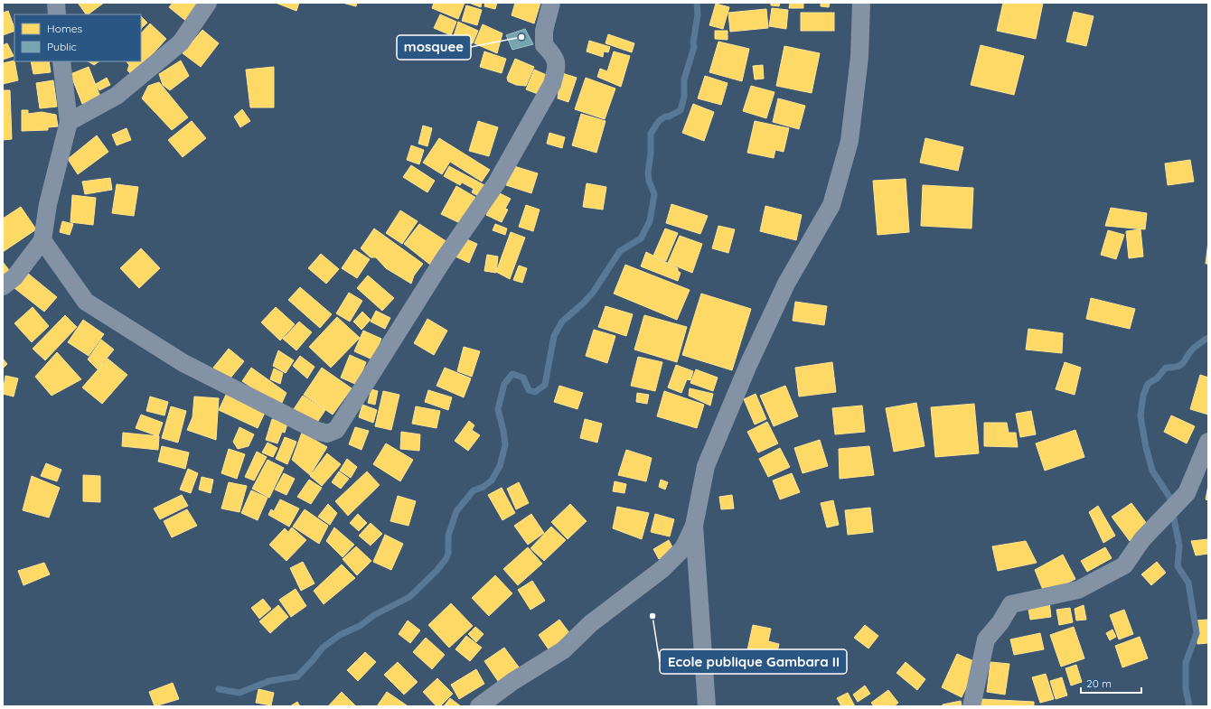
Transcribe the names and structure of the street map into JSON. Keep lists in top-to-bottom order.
{
  "places": ["mosquee", "Ecole publique Gambara II"],
  "legend": ["Homes", "Public"],
  "scale_bar": "20 m"
}
